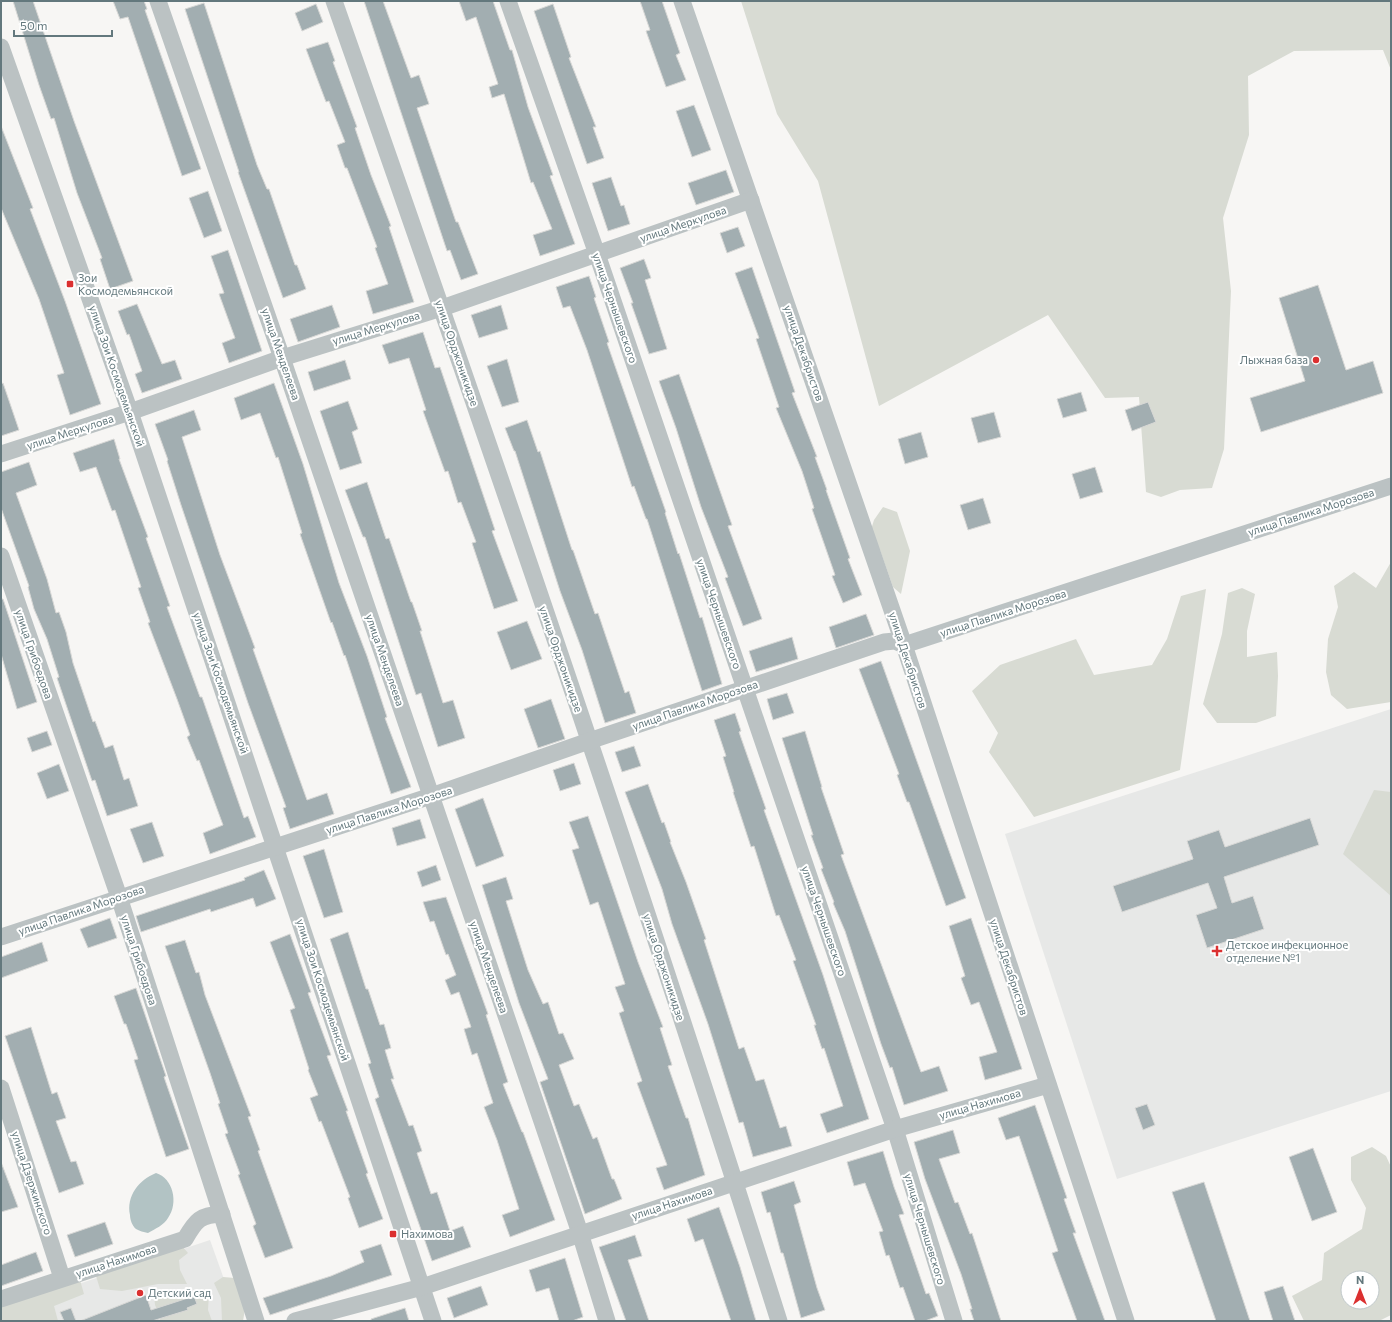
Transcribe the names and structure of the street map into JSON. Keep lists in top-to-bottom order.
{
  "streets": {
    "street": [
      "улица Меркулова",
      "улица Чернышевского",
      "улица Орджоникидзе",
      "улица Декабристов",
      "улица Менделеева",
      "улица Зои Космодемьянской",
      "улица Павлика Морозова",
      "улица Грибоедова",
      "улица Нахимова",
      "улица Дзержинского"
    ]
  },
  "crossings": [
    ["улица Меркулова", "улица Чернышевского"],
    ["улица Меркулова", "улица Орджоникидзе"],
    ["улица Меркулова", "улица Декабристов"],
    ["улица Меркулова", "улица Менделеева"],
    ["улица Меркулова", "улица Зои Космодемьянской"],
    ["улица Чернышевского", "улица Павлика Морозова"],
    ["улица Чернышевского", "улица Нахимова"],
    ["улица Орджоникидзе", "улица Павлика Морозова"],
    ["улица Орджоникидзе", "улица Нахимова"],
    ["улица Декабристов", "улица Павлика Морозова"],
    ["улица Декабристов", "улица Нахимова"],
    ["улица Менделеева", "улица Павлика Морозова"],
    ["улица Менделеева", "улица Нахимова"],
    ["улица Зои Космодемьянской", "улица Павлика Морозова"],
    ["улица Зои Космодемьянской", "улица Нахимова"],
    ["улица Павлика Морозова", "улица Грибоедова"],
    ["улица Грибоедова", "улица Нахимова"],
    ["улица Нахимова", "улица Дзержинского"]
  ],
  "places": {
    "transit": ["Зои Космодемьянской", "Нахимова"],
    "other": ["Лыжная база", "Детский сад"],
    "health": ["Детское инфекционное отделение №1"]
  },
  "scale_bar": "50 m",
  "north": "top"
}
